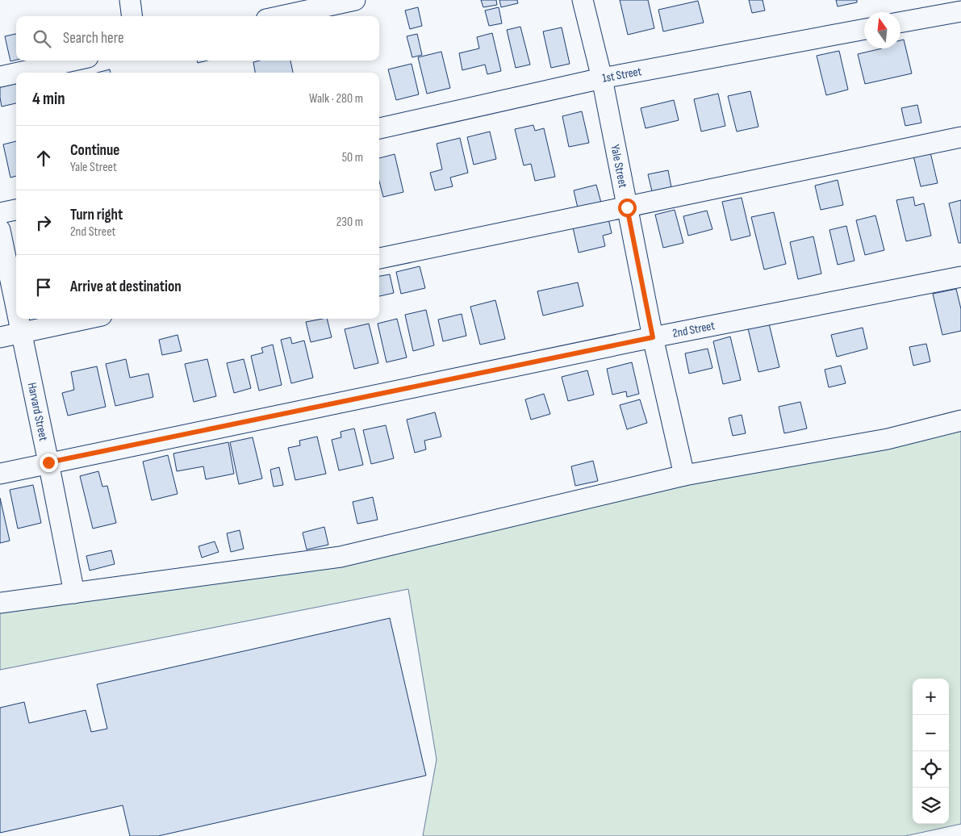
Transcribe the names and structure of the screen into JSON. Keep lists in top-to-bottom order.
{
  "streets": {
    "street": [
      "1st Street",
      "Yale Street",
      "2nd Street",
      "Harvard Street"
    ]
  },
  "crossings": [
    ["1st Street", "Yale Street"],
    ["Yale Street", "2nd Street"],
    ["2nd Street", "Harvard Street"]
  ],
  "north": "top",
  "page": {
    "search": "Search here",
    "heading": ["4 min", "Walk · 280 m"],
    "list": [
      ["Continue", "Yale Street", "50 m"],
      ["Turn right", "2nd Street", "230 m"],
      "Arrive at destination"
    ],
    "map_buttons": ["+", "−"]
  }
}
